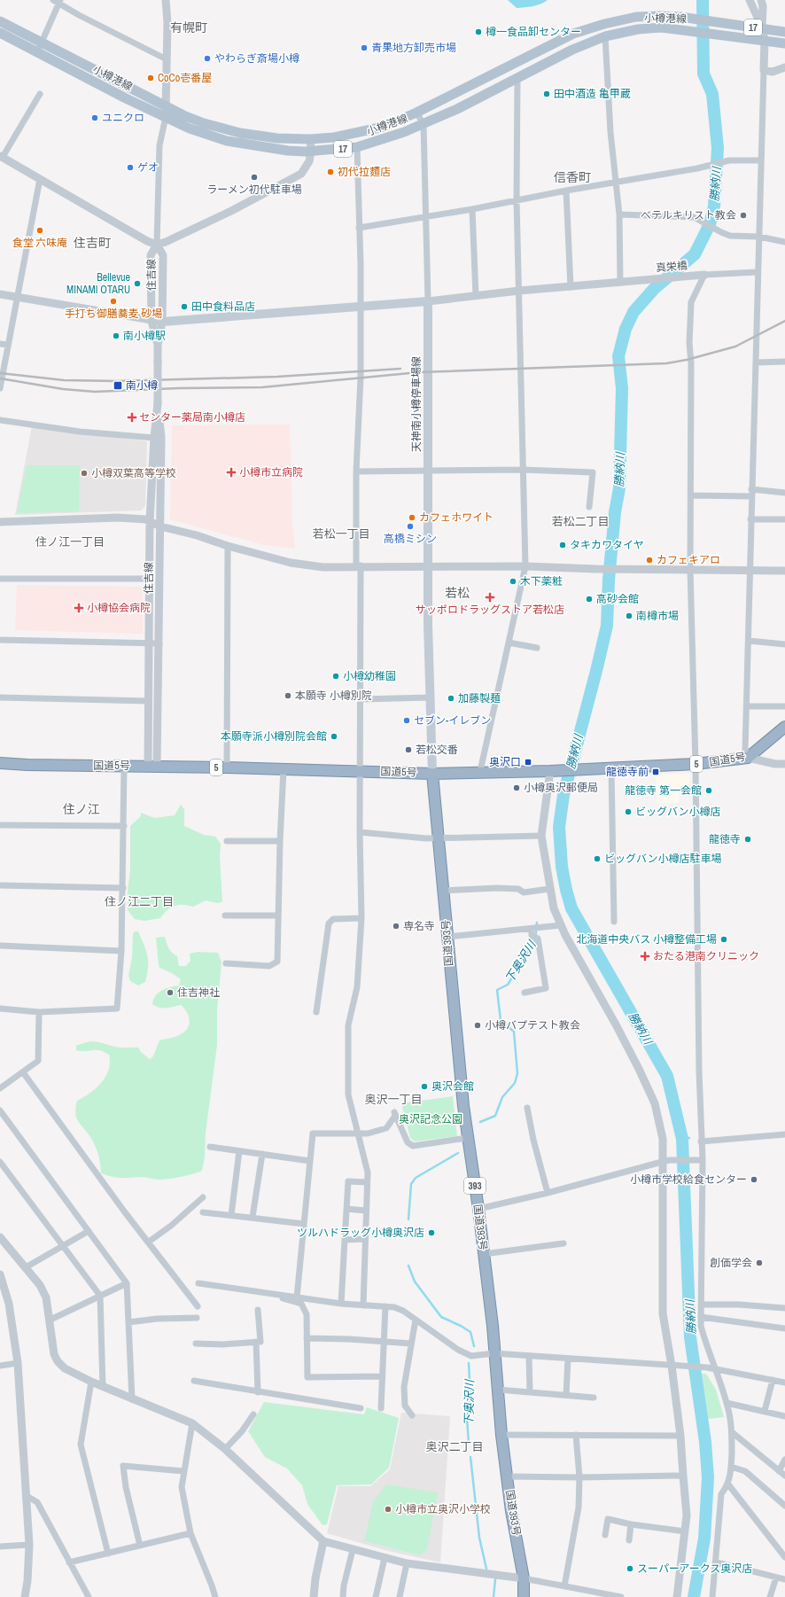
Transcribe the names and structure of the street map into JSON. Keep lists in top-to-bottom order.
{
  "streets": {
    "highway": [
      "国道5号",
      "5",
      "国道393号",
      "393"
    ],
    "main road": ["小樽港線", "17", "天神南小樽停車場線"],
    "street": ["真栄橋", "住吉線"]
  },
  "crossings": [
    ["真栄橋", "天神南小樽停車場線"],
    ["住吉線", "国道5号"],
    ["天神南小樽停車場線", "国道5号"],
    ["天神南小樽停車場線", "国道393号"],
    ["国道5号", "国道393号"]
  ],
  "districts": [
    "有幌町",
    "信香町",
    "住吉町",
    "若松二丁目",
    "若松一丁目",
    "住ノ江一丁目",
    "若松",
    "住ノ江",
    "住ノ江二丁目",
    "奥沢一丁目",
    "奥沢二丁目"
  ],
  "water": ["勝納川", "下奥沢川"],
  "parks": ["奥沢記念公園"],
  "places": {
    "other": [
      "樽一食品卸センター",
      "青果地方卸売市場",
      "やわらぎ斎場小樽",
      "CoCo壱番屋",
      "田中酒造 亀甲蔵",
      "ユニクロ",
      "ゲオ",
      "初代拉麵店",
      "ラーメン初代駐車場",
      "べテルキリスト教会",
      "食堂 六味庵",
      "Bellevue MINAMI OTARU",
      "手打ち御膳蕎麦 砂場",
      "田中食料品店",
      "南小樽駅",
      "小樽双葉高等学校",
      "カフェホワイト",
      "高橋ミシン",
      "タキカワタイヤ",
      "カフェキアロ",
      "木下薬粧",
      "高砂会館",
      "南樽市場",
      "小樽幼稚園",
      "本願寺 小樽別院",
      "加藤製麺",
      "セブン-イレブン",
      "本願寺派小樽別院会館",
      "若松交番",
      "小樽奥沢郵便局",
      "龍徳寺 第一会館",
      "ビッグバン小樽店",
      "龍徳寺",
      "ビッグバン小樽店駐車場",
      "専名寺",
      "北海道中央バス 小樽整備工場",
      "住吉神社",
      "小樽バプテスト教会",
      "奥沢会館",
      "小樽市学校給食センター",
      "ツルハドラッグ小樽奥沢店",
      "創価学会",
      "小樽市立奥沢小学校",
      "スーパーアークス奥沢店"
    ],
    "transit": ["南小樽", "奥沢口", "龍徳寺前"],
    "health": [
      "センター薬局南小樽店",
      "小樽市立病院",
      "サッポロドラッグストア若松店",
      "小樽協会病院",
      "おたる港南クリニック"
    ]
  }
}
